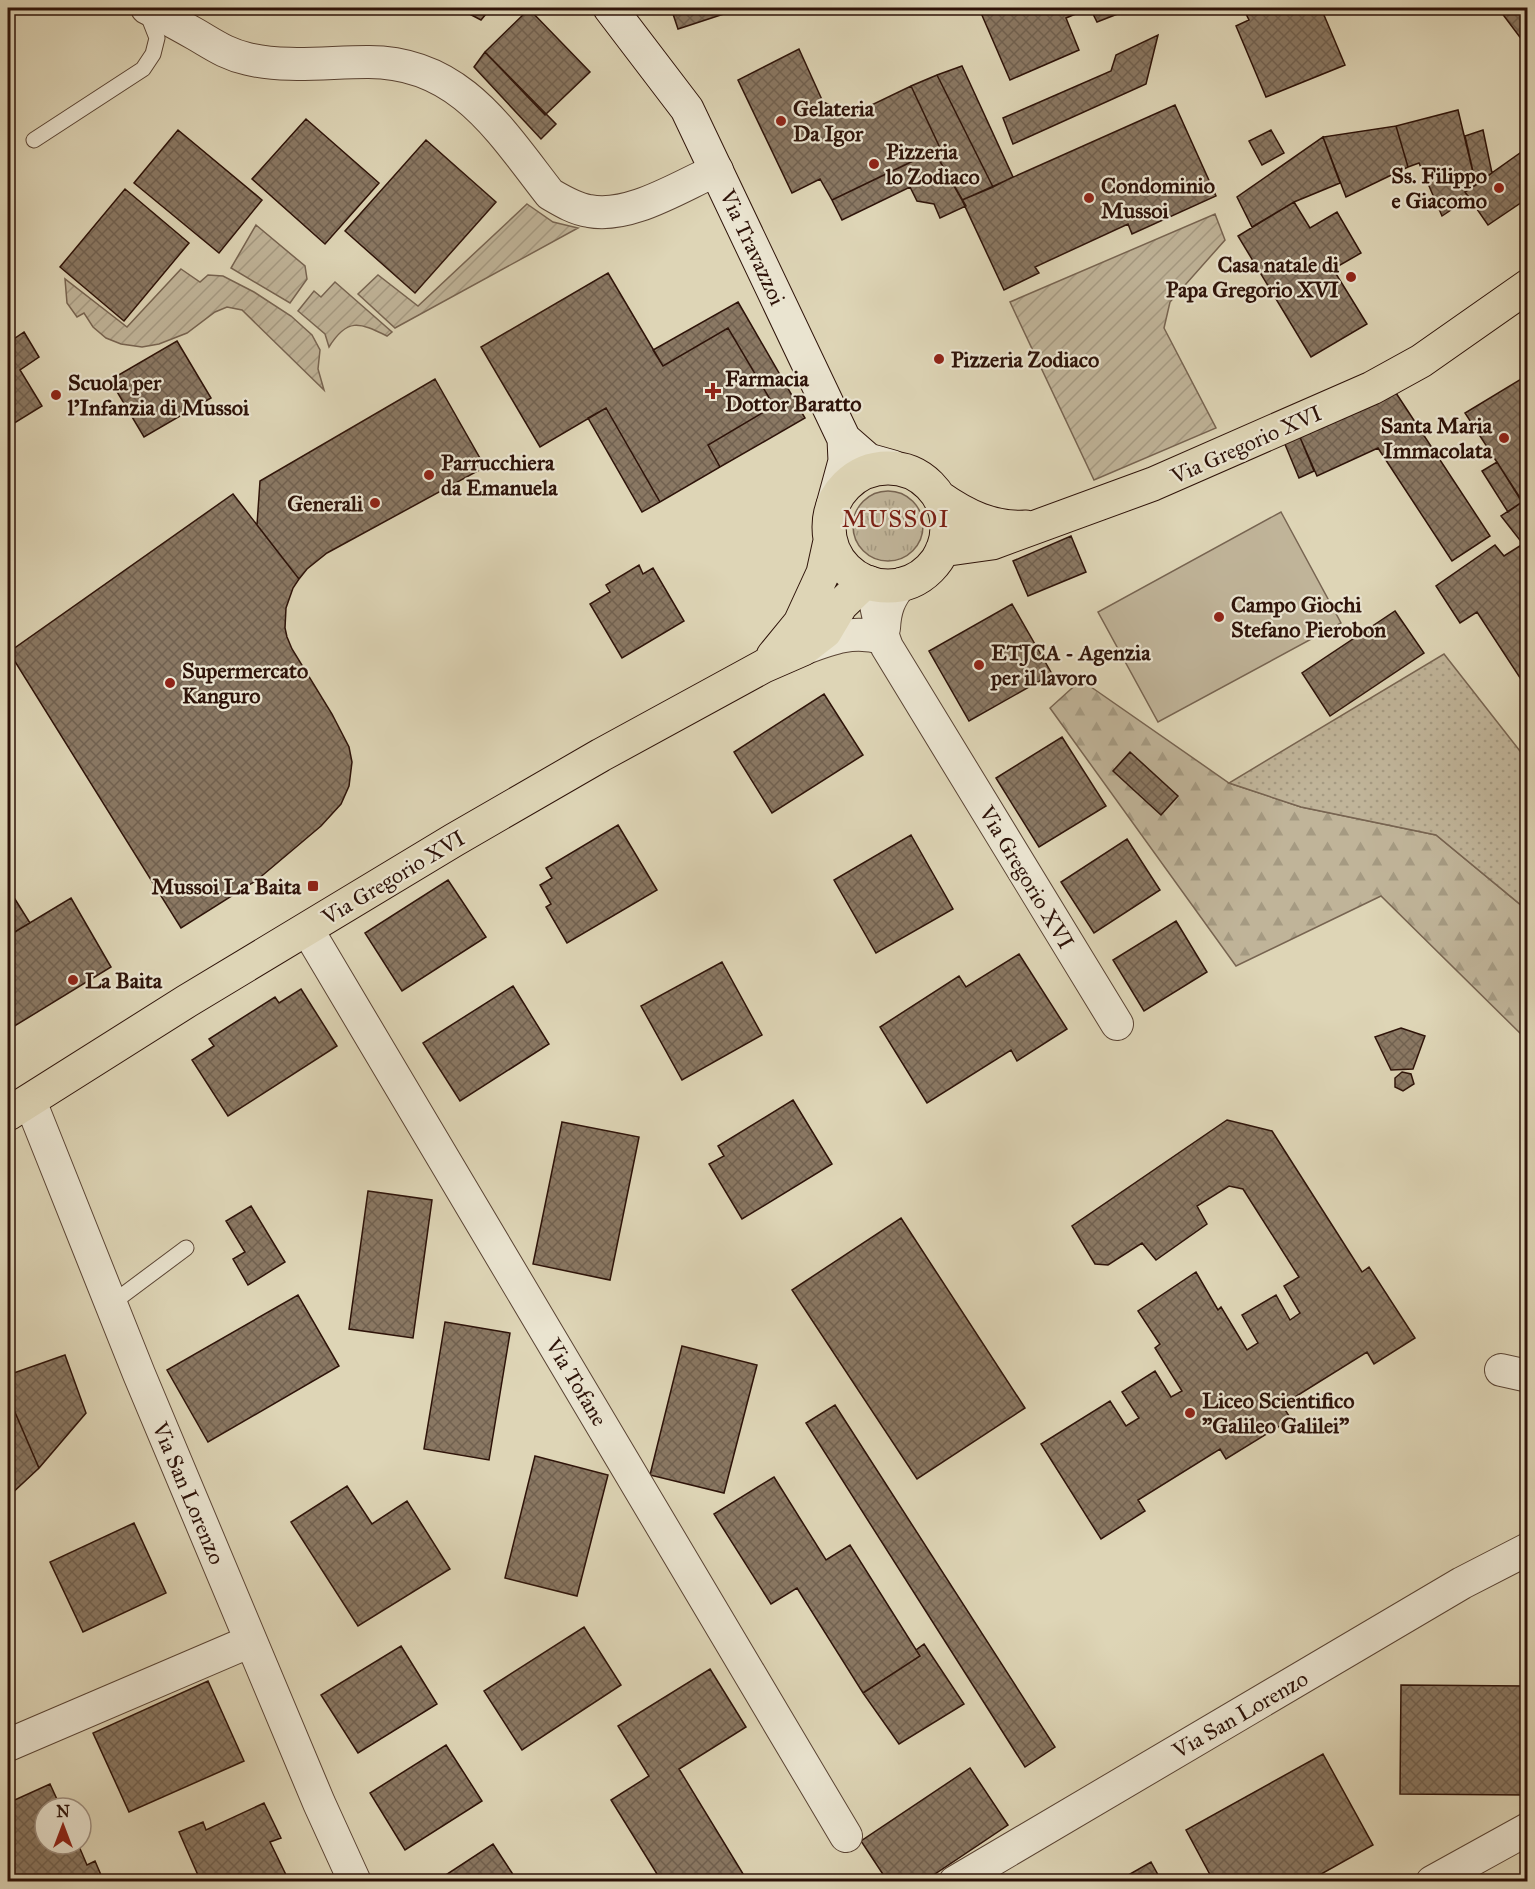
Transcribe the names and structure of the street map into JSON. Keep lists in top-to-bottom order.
{
  "streets": {
    "main road": ["Via Gregorio XVI"],
    "street": ["Via Travazzoi", "Via Tofane", "Via San Lorenzo"]
  },
  "crossings": [
    ["Via Travazzoi", "Via Gregorio XVI"],
    ["Via Gregorio XVI", "Via Tofane"],
    ["Via Gregorio XVI", "Via San Lorenzo"]
  ],
  "districts": ["MUSSOI"],
  "places": {
    "other": [
      "Gelateria Da Igor",
      "Pizzeria lo Zodiaco",
      "Ss. Filippo e Giacomo",
      "Condominio Mussoi",
      "Casa natale di Papa Gregorio XVI",
      "Pizzeria Zodiaco",
      "Scuola per l'Infanzia di Mussoi",
      "Santa Maria Immacolata",
      "Parrucchiera da Emanuela",
      "Generali",
      "Campo Giochi Stefano Pierobon",
      "ETJCA - Agenzia per il lavoro",
      "Supermercato Kanguro",
      "La Baita",
      "Liceo Scientifico \"Galileo Galilei\""
    ],
    "health": ["Farmacia Dottor Baratto"],
    "transit": ["Mussoi La Baita"]
  },
  "north": "top"
}
